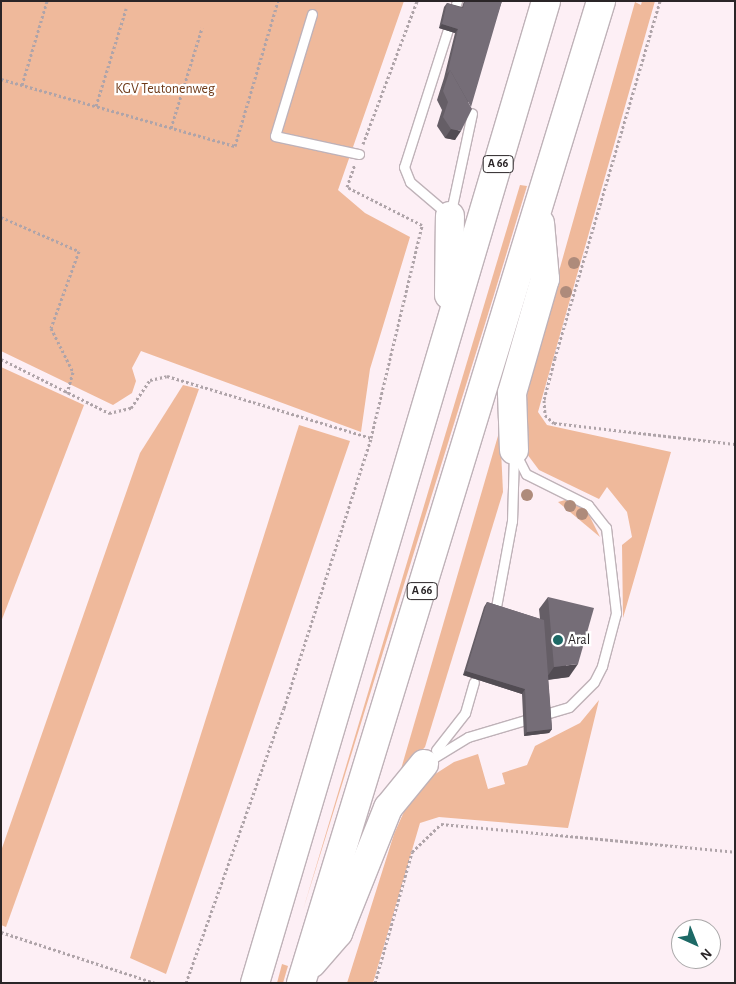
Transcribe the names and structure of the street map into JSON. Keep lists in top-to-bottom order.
{
  "streets": {
    "highway": ["A 66"]
  },
  "parks": ["KGV Teutonenweg"],
  "places": ["Aral"],
  "north": "bottom right"
}
